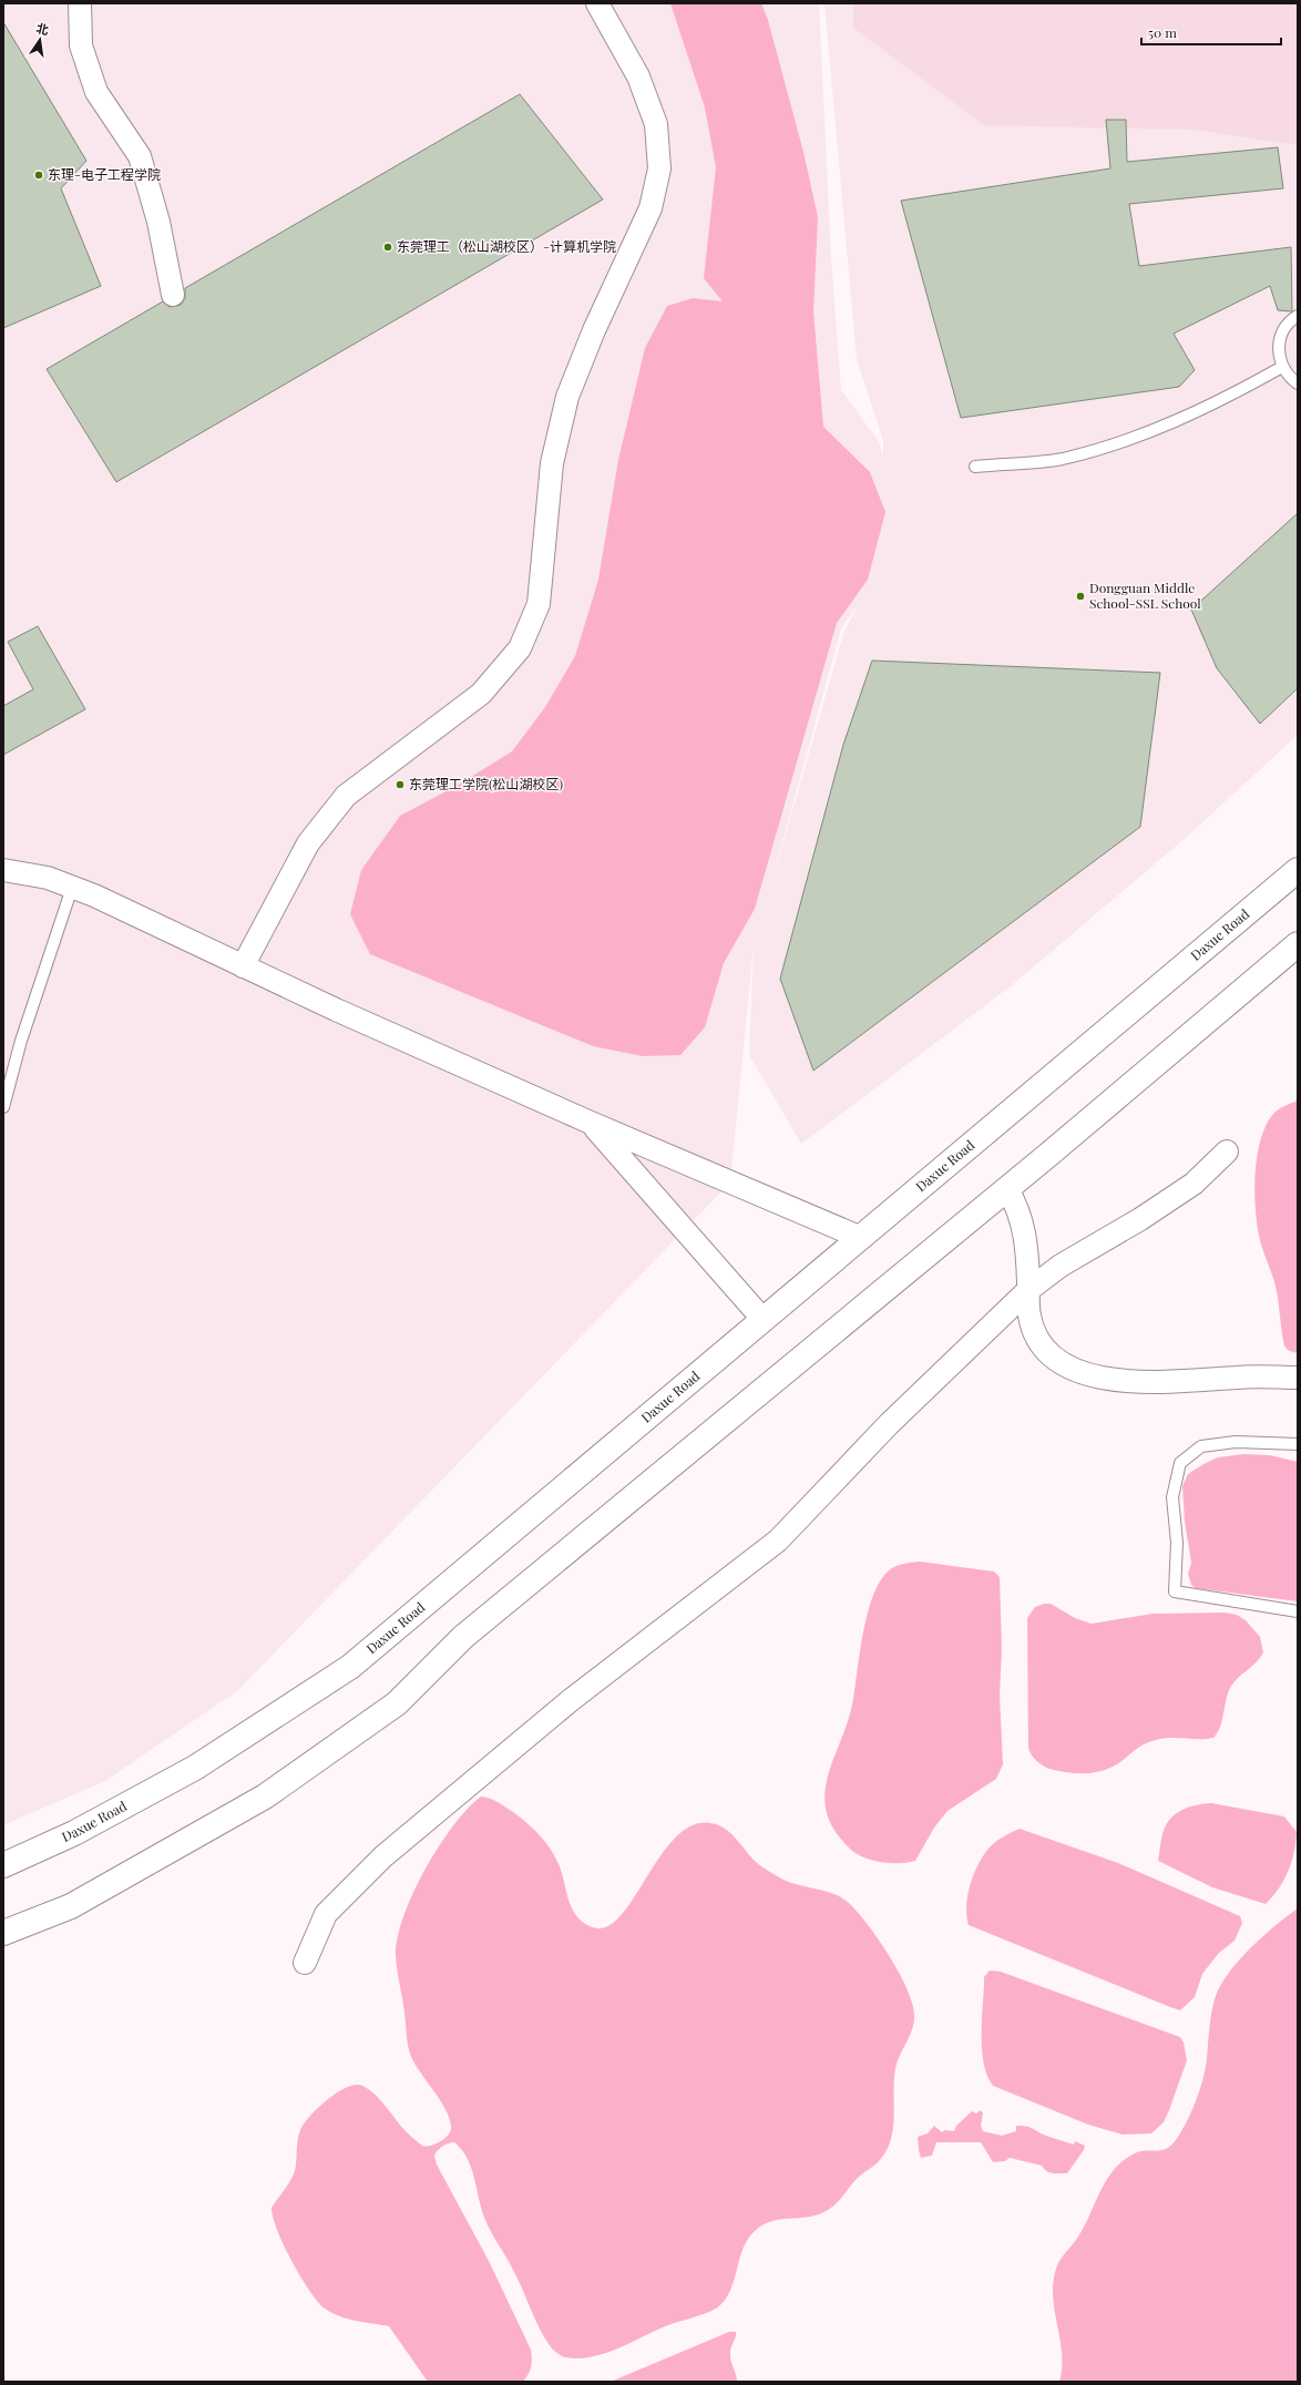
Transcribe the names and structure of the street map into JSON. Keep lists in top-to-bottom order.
{
  "streets": {
    "main road": ["Daxue Road"]
  },
  "places": [
    "东理-电子工程学院",
    "东莞理工（松山湖校区）-计算机学院",
    "Dongguan Middle School-SSL School",
    "东莞理工学院(松山湖校区)"
  ],
  "scale_bar": "50 m",
  "north": "top"
}
